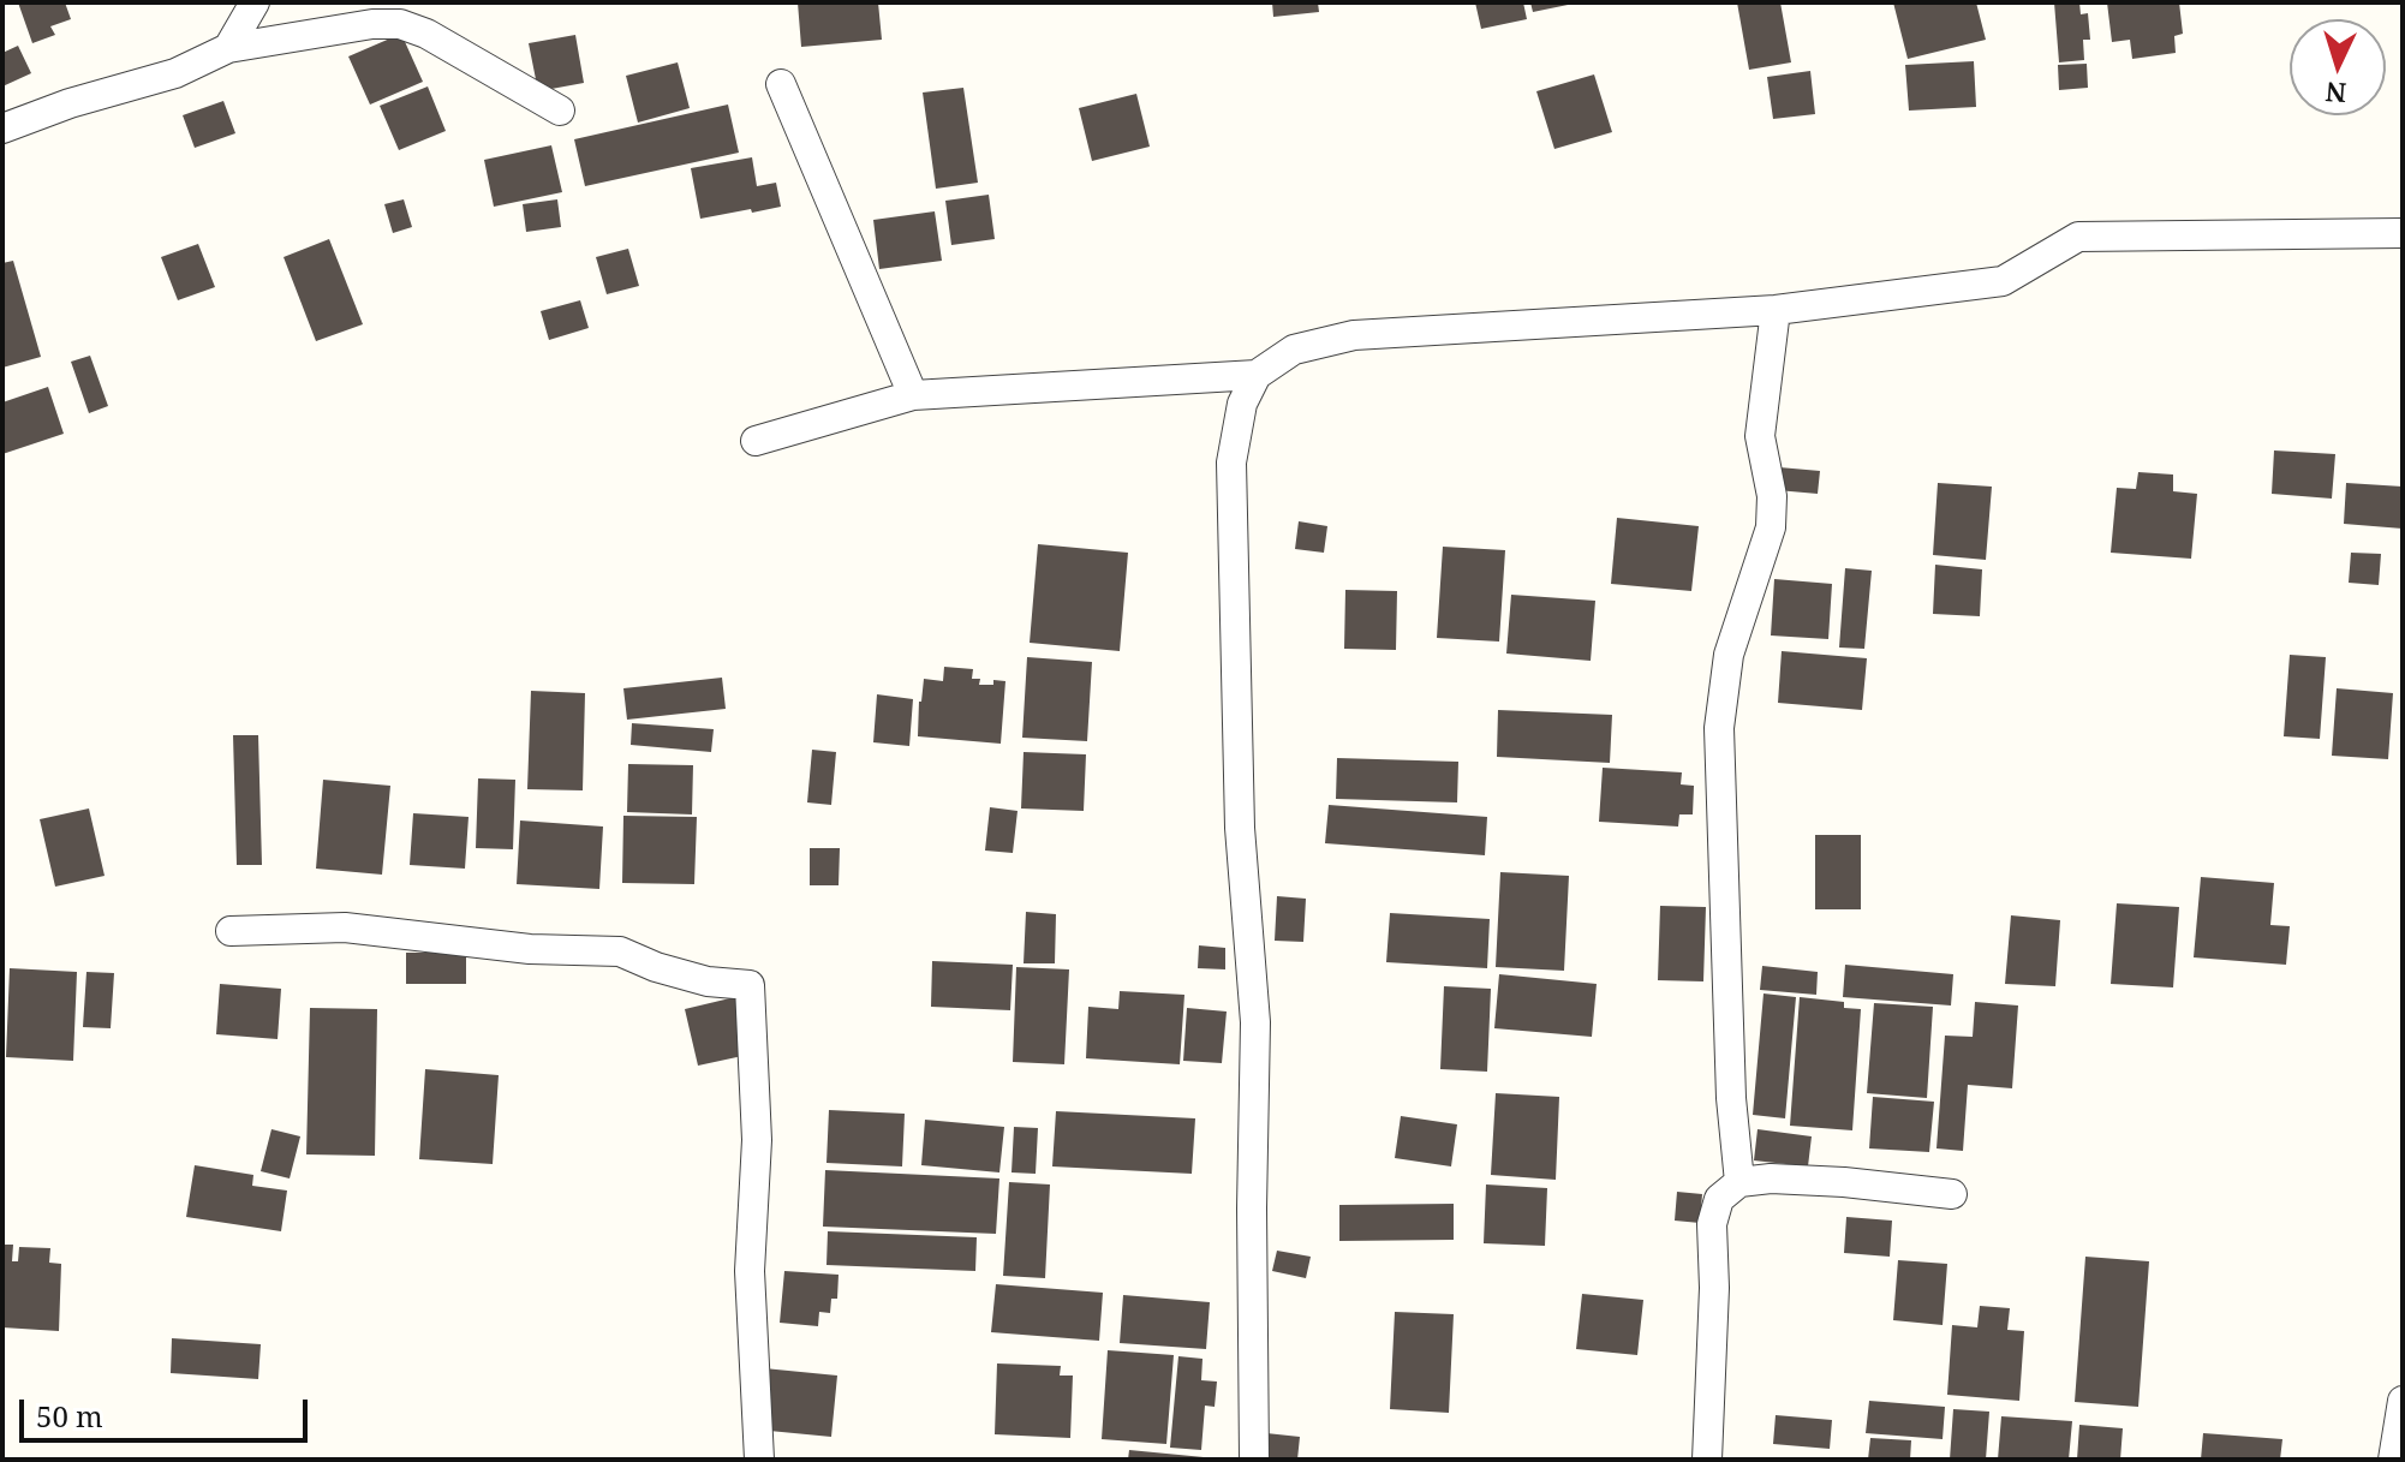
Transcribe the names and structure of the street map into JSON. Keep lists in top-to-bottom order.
{
  "scale_bar": "50 m",
  "north": "bottom"
}
